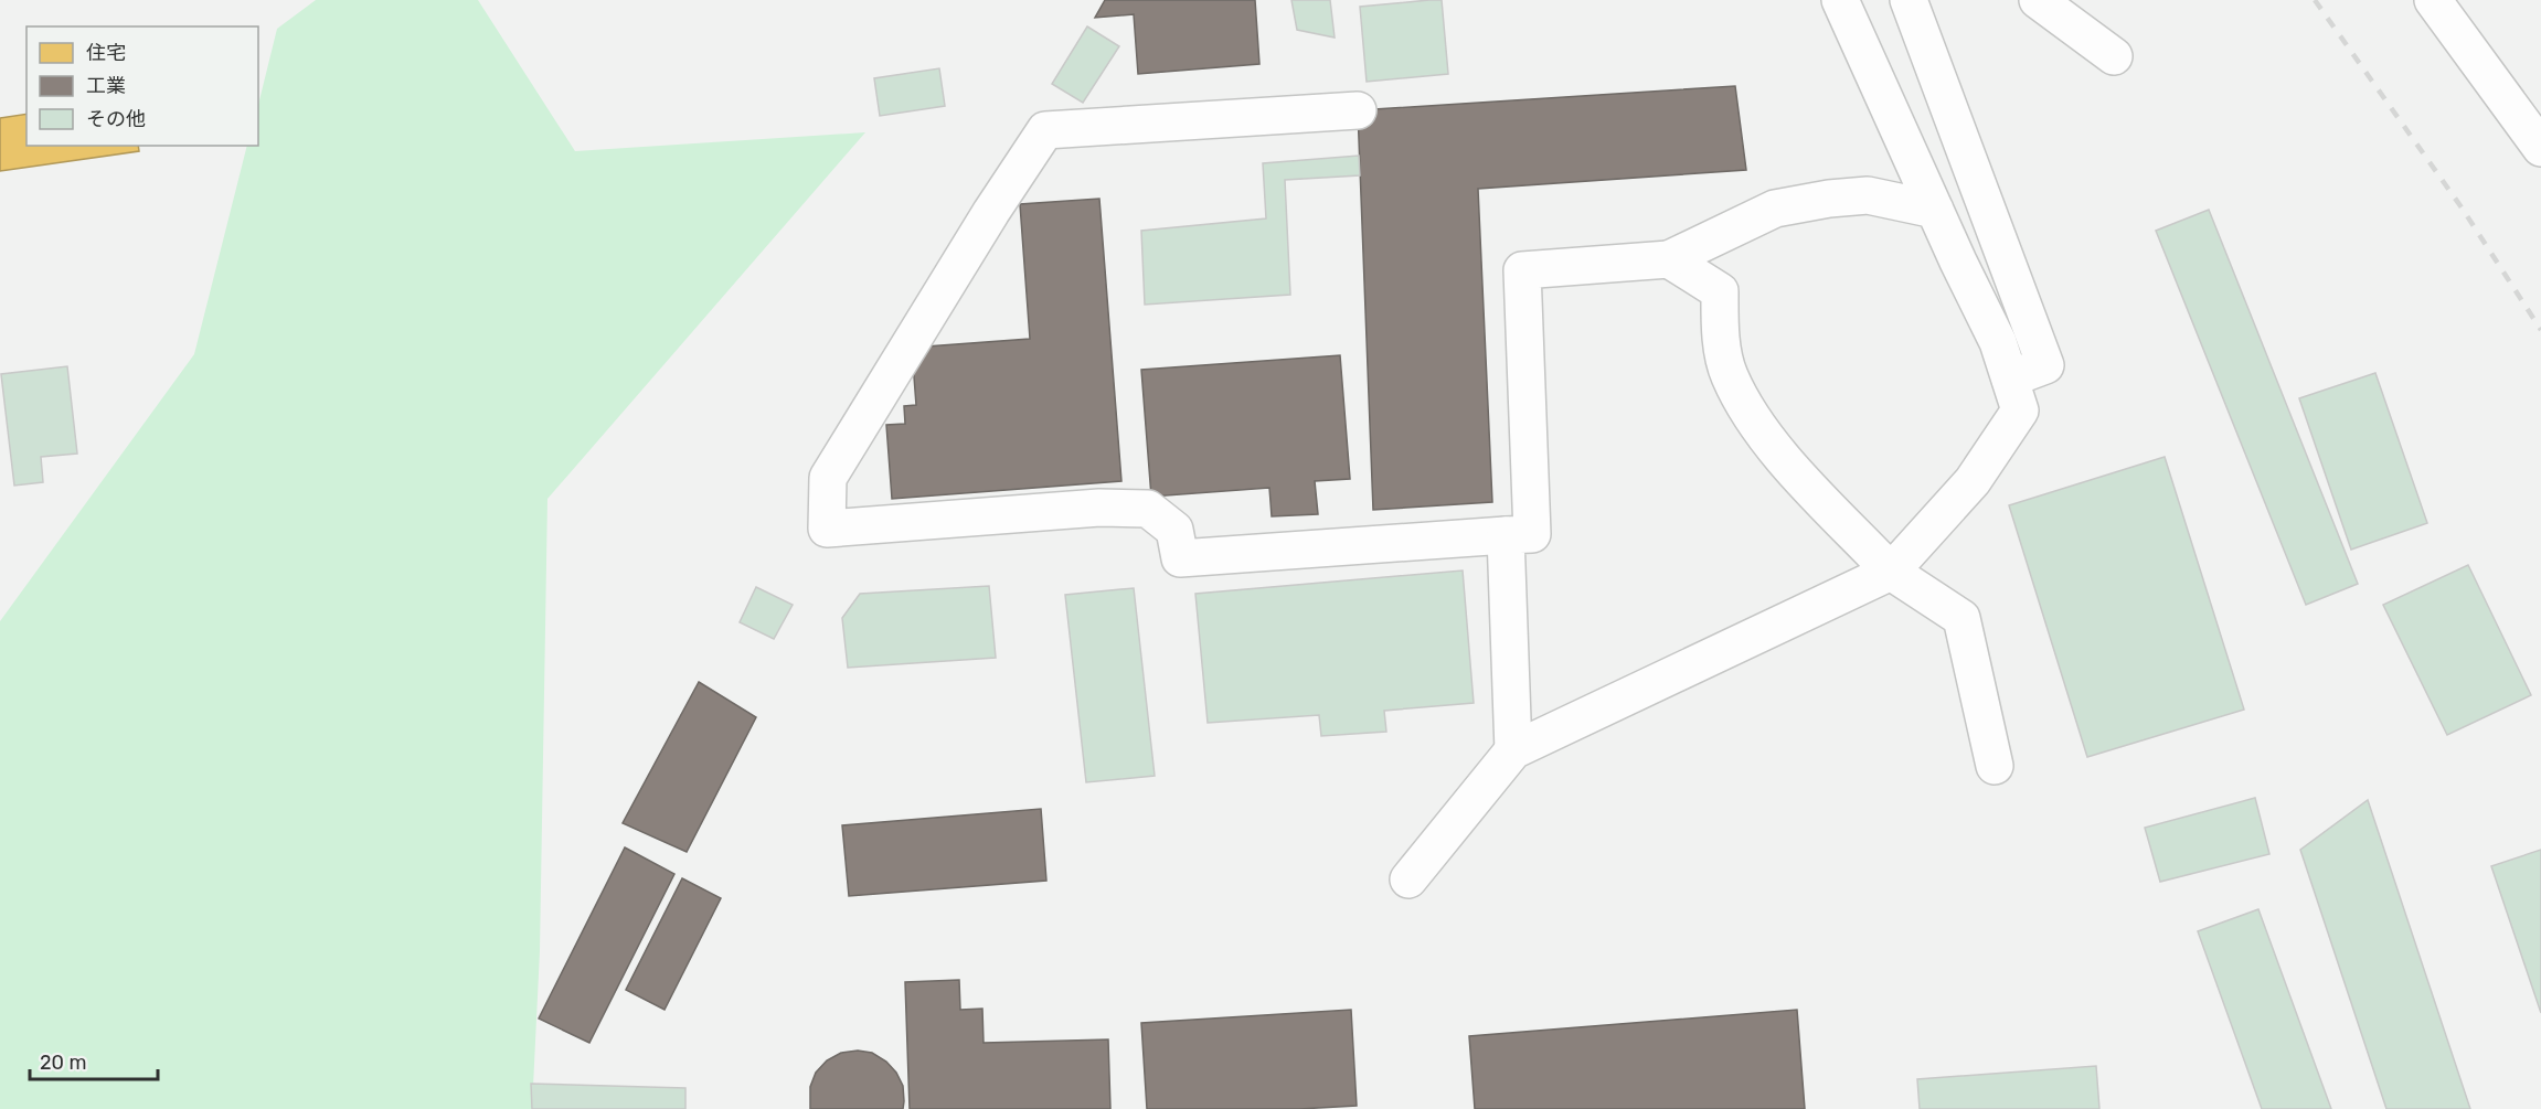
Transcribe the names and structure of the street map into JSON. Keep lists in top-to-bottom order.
{
  "legend": ["住宅", "工業", "その他"],
  "scale_bar": "20 m"
}
